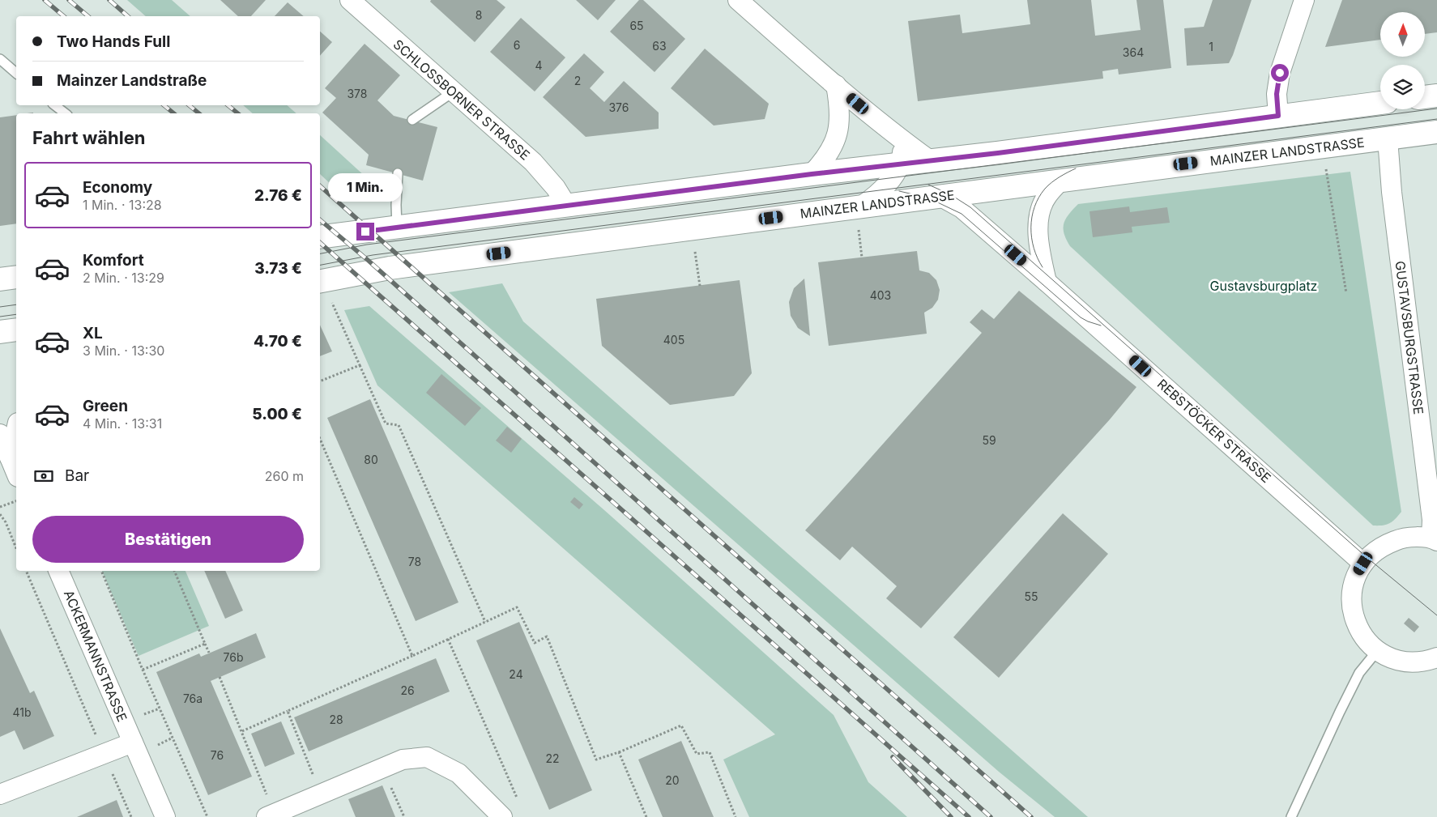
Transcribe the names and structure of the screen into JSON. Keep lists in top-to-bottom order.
{
  "streets": {
    "main road": ["MAINZER LANDSTRASSE"],
    "street": [
      "SCHLOSSBORNER STRASSE",
      "GUSTAVSBURGSTRASSE",
      "REBSTÖCKER STRASSE",
      "ACKERMANNSTRASSE"
    ]
  },
  "crossings": [
    ["MAINZER LANDSTRASSE", "GUSTAVSBURGSTRASSE"],
    ["MAINZER LANDSTRASSE", "REBSTÖCKER STRASSE"]
  ],
  "parks": ["Gustavsburgplatz"],
  "house_numbers": [
    "8",
    "65",
    "6",
    "63",
    "1",
    "364",
    "4",
    "2",
    "378",
    "376",
    "403",
    "405",
    "59",
    "80",
    "78",
    "55",
    "76b",
    "24",
    "26",
    "76a",
    "41b",
    "28",
    "76",
    "22",
    "20"
  ],
  "north": "top",
  "page": {
    "banner": ["Two Hands Full", "Mainzer Landstraße"],
    "heading": "Fahrt wählen",
    "list": [
      {
        "name": "Economy",
        "note": "1 Min. · 13:28",
        "value": "2.76 €"
      },
      {
        "name": "Komfort",
        "note": "2 Min. · 13:29",
        "value": "3.73 €"
      },
      {
        "name": "XL",
        "note": "3 Min. · 13:30",
        "value": "4.70 €"
      },
      {
        "name": "Green",
        "note": "4 Min. · 13:31",
        "value": "5.00 €"
      }
    ],
    "bubble": "1 Min.",
    "pay": ["Bar", "260 m"],
    "buttons": "Bestätigen"
  }
}
